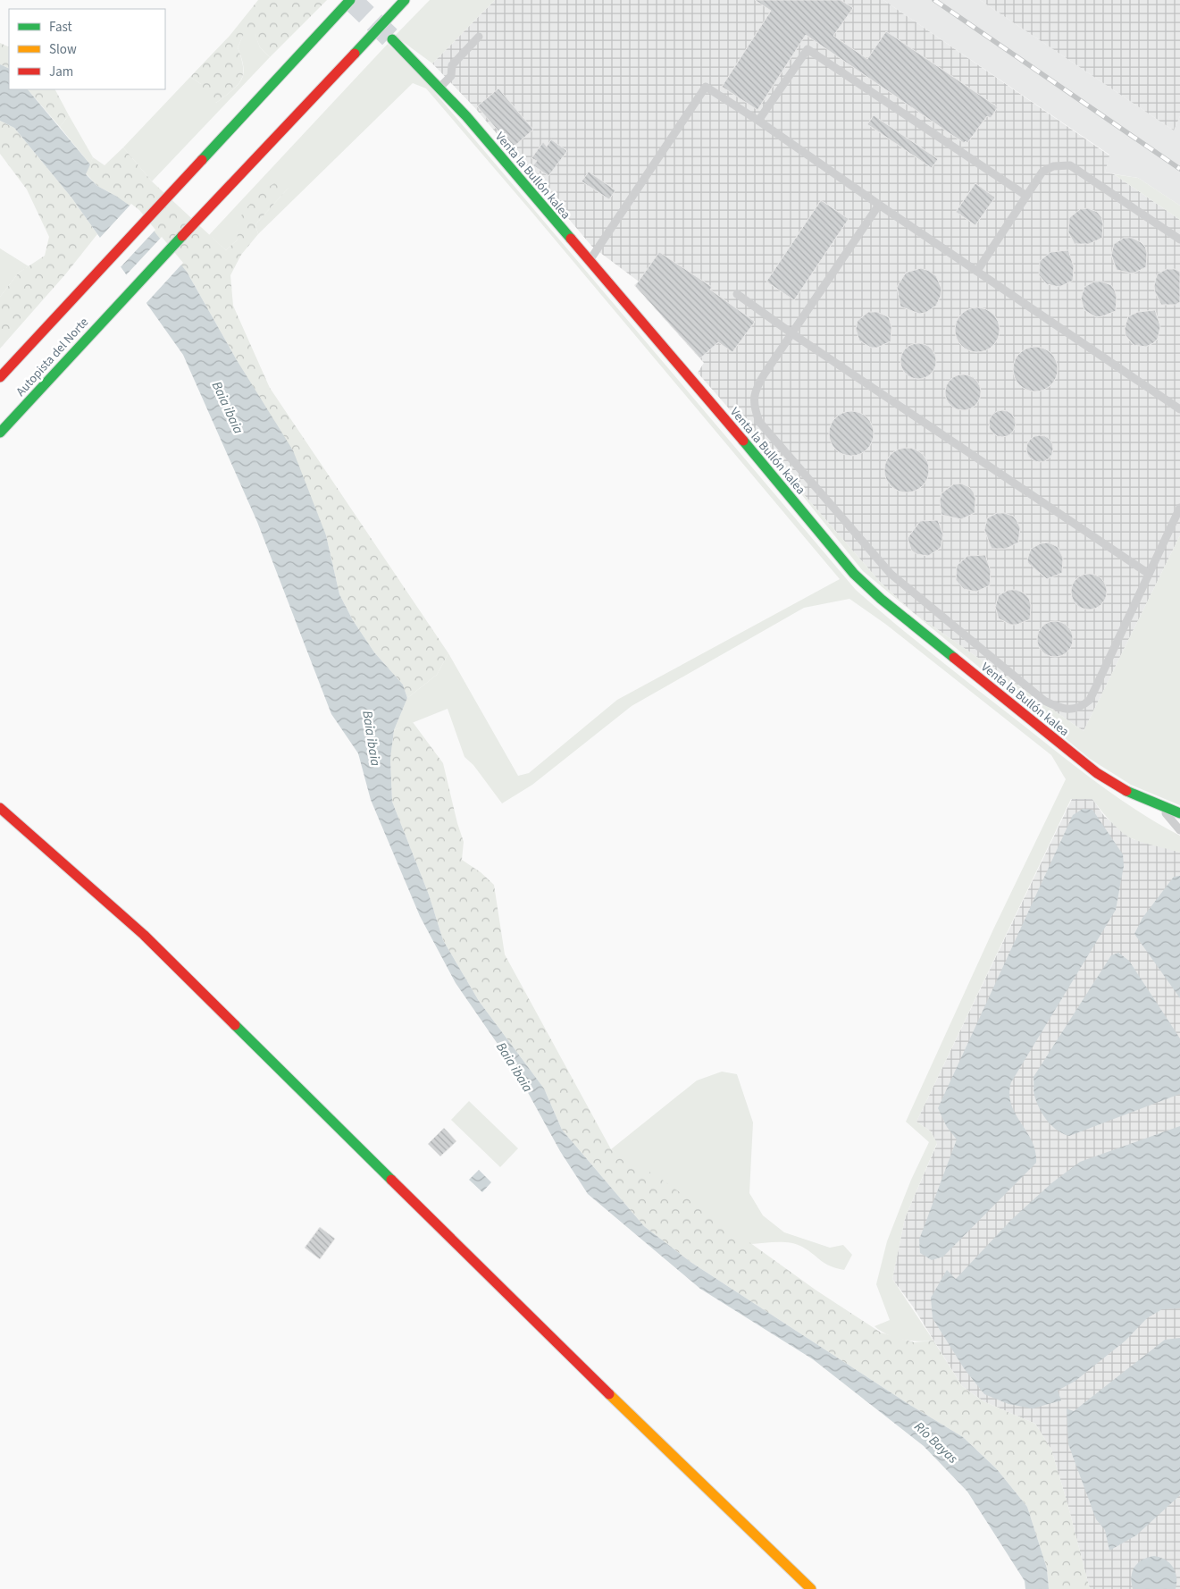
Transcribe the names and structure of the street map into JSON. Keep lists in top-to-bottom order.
{
  "streets": {
    "main road": ["Venta la Bullón kalea", "Autopista del Norte"]
  },
  "water": ["Baia ibaia", "Río Bayas"],
  "legend": ["Fast", "Slow", "Jam"]
}
